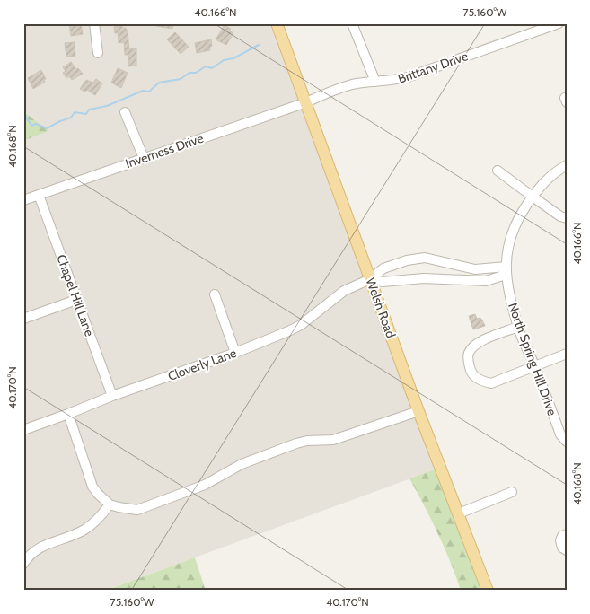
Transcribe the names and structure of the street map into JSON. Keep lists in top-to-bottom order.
{
  "streets": {
    "main road": ["Welsh Road"],
    "street": [
      "Brittany Drive",
      "Inverness Drive",
      "Chapel Hill Lane",
      "North Spring Hill Drive",
      "Cloverly Lane"
    ]
  },
  "crossings": [
    ["Brittany Drive", "Inverness Drive"],
    ["Brittany Drive", "Welsh Road"],
    ["Inverness Drive", "Chapel Hill Lane"],
    ["Inverness Drive", "Welsh Road"],
    ["Chapel Hill Lane", "Cloverly Lane"],
    ["Welsh Road", "Cloverly Lane"],
    ["North Spring Hill Drive", "Cloverly Lane"]
  ],
  "coordinates": [
    "40.166°N",
    "75.160°W",
    "40.168°N",
    "40.170°N"
  ]
}
